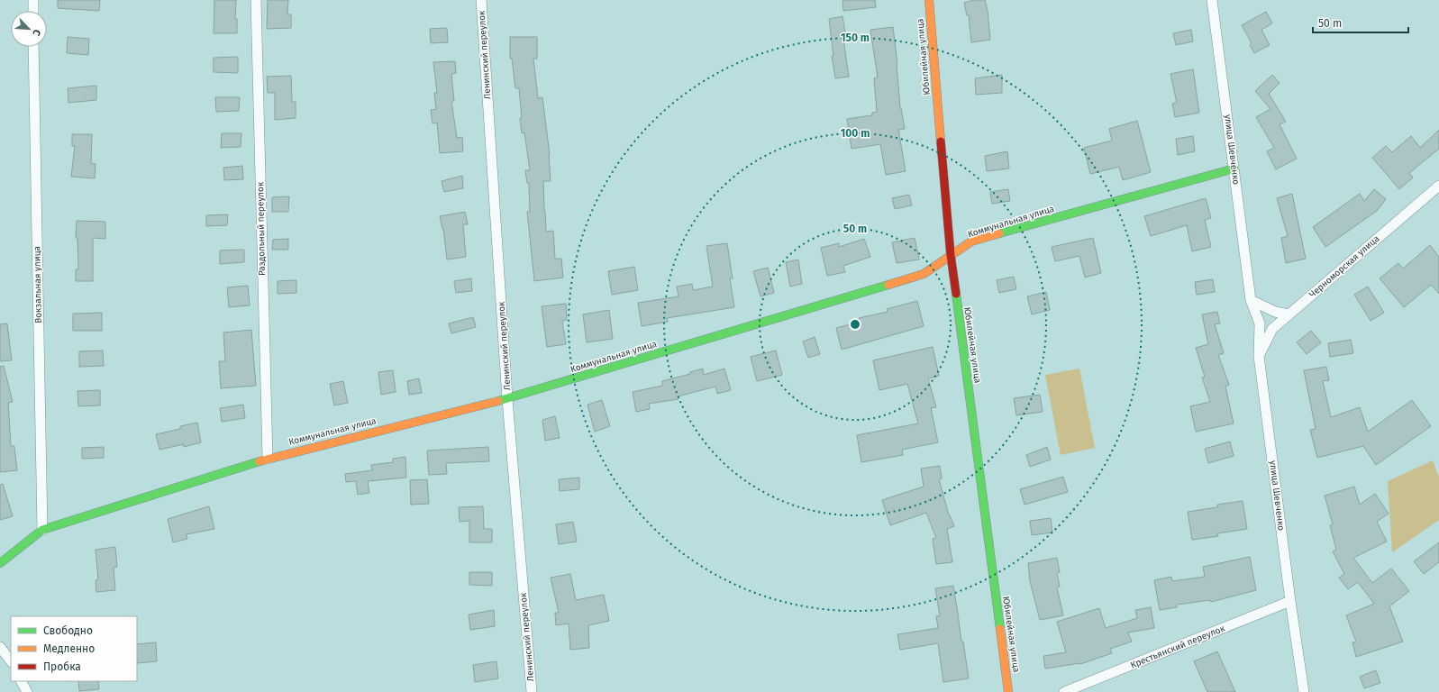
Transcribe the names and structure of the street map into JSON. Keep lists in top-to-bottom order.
{
  "streets": {
    "street": [
      "Ленинский переулок",
      "Юбилейная улица",
      "улица Шевченко",
      "Коммунальная улица",
      "Раздольный переулок",
      "Черноморская улица",
      "Вокзальная улица",
      "Крестьянский переулок"
    ]
  },
  "crossings": [
    ["Ленинский переулок", "Коммунальная улица"],
    ["Юбилейная улица", "Коммунальная улица"],
    ["улица Шевченко", "Коммунальная улица"],
    ["улица Шевченко", "Черноморская улица"],
    ["улица Шевченко", "Крестьянский переулок"],
    ["Коммунальная улица", "Раздольный переулок"],
    ["Коммунальная улица", "Вокзальная улица"]
  ],
  "legend": ["Свободно", "Медленно", "Пробка"],
  "scale_bar": "50 m",
  "north": "bottom right",
  "rings": ["150 m", "100 m", "50 m"]
}
